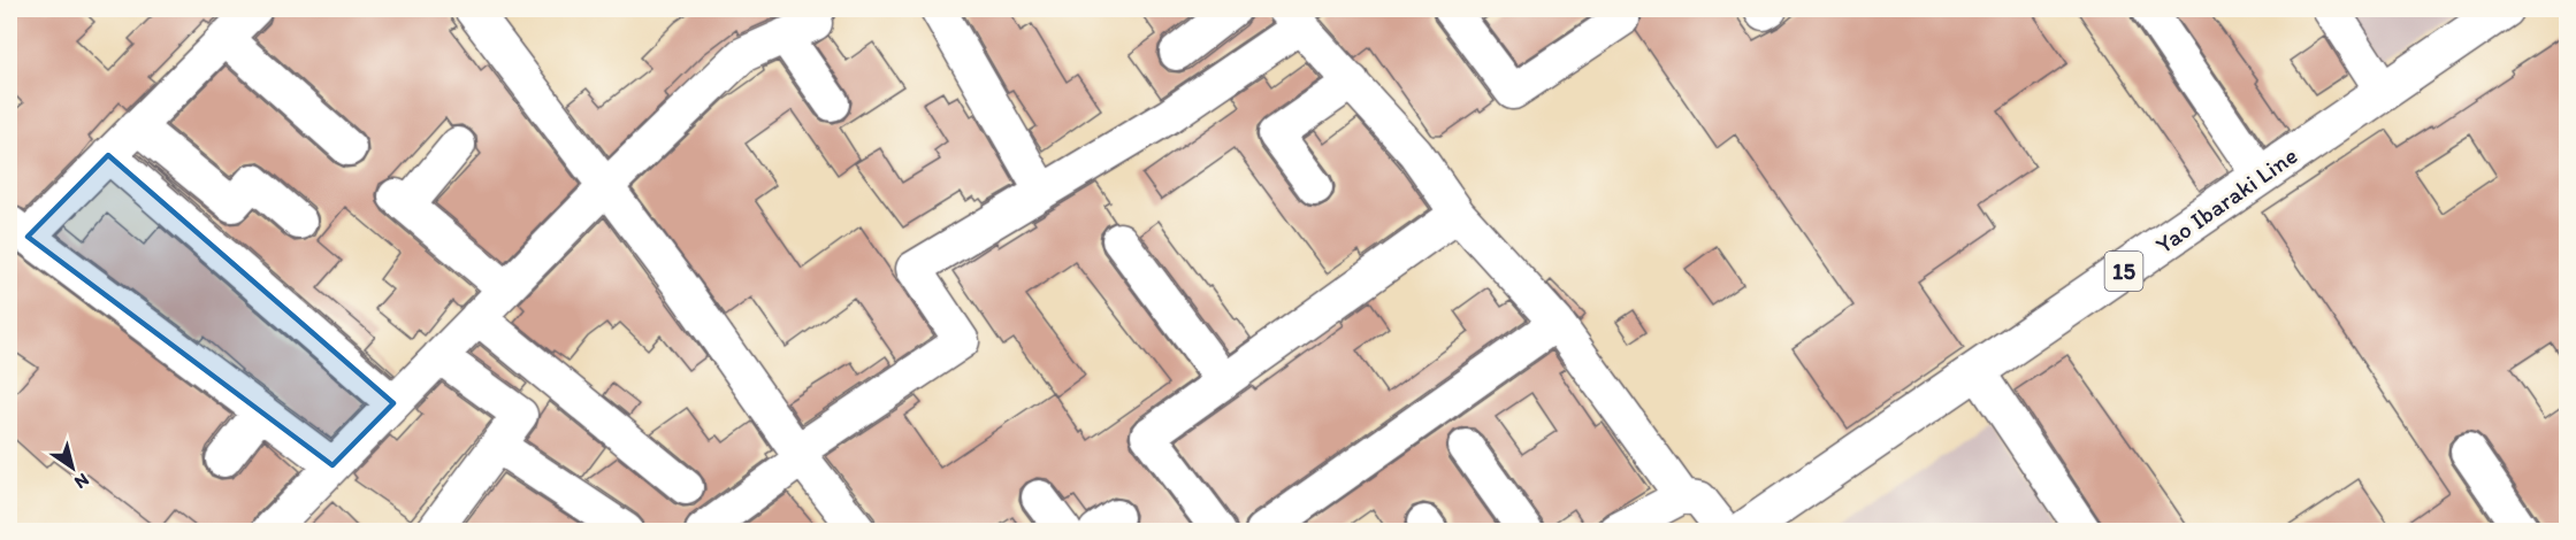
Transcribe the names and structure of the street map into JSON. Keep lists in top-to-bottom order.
{
  "streets": {
    "main road": ["Yao Ibaraki Line", "15"]
  },
  "north": "bottom right"
}
